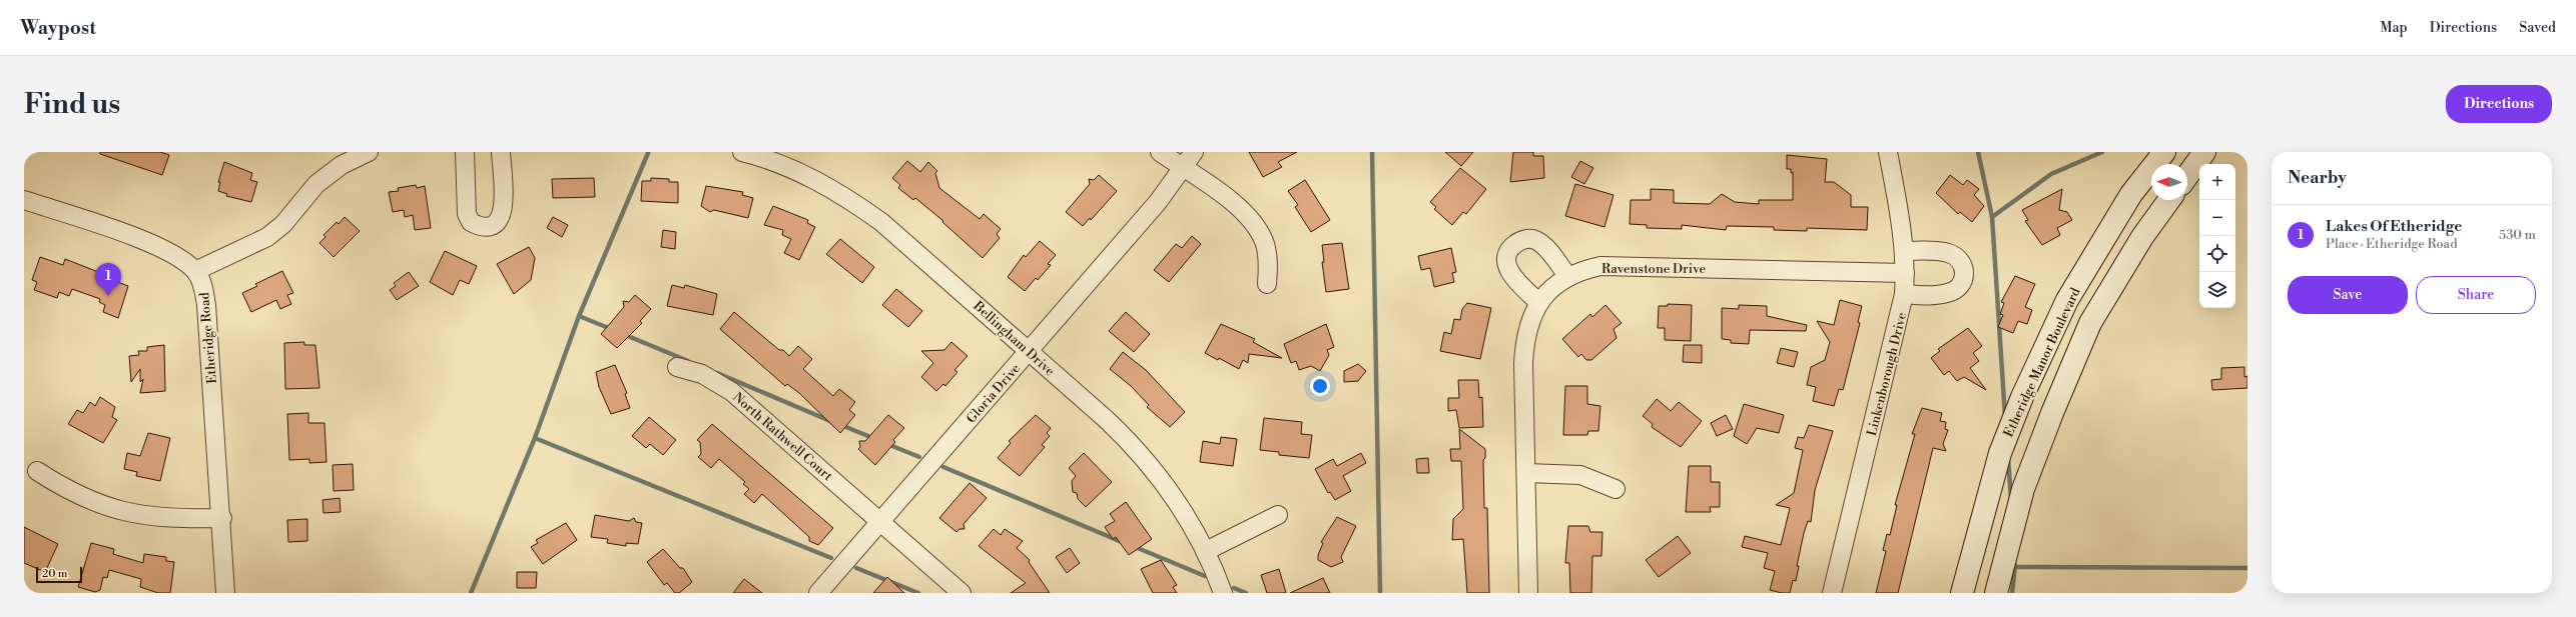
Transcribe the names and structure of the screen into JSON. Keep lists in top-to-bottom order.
{
  "streets": {
    "main road": ["Etheridge Manor Boulevard"],
    "street": [
      "Ravenstone Drive",
      "Etheridge Road",
      "Bellingham Drive",
      "Linkenborough Drive",
      "Gloria Drive",
      "North Rathwell Court"
    ]
  },
  "crossings": [
    ["Ravenstone Drive", "Linkenborough Drive"],
    ["Bellingham Drive", "Gloria Drive"],
    ["Gloria Drive", "North Rathwell Court"]
  ],
  "scale_bar": "20 m",
  "north": "left",
  "page": {
    "header": "Waypost",
    "nav": ["Map", "Directions", "Saved"],
    "buttons": [
      "Directions",
      ["Save", "Share"]
    ],
    "title": "Find us",
    "heading": "Nearby",
    "map_buttons": ["+", "−"],
    "list": [
      {
        "mark": "1",
        "name": "Lakes Of Etheridge",
        "note": "Place · Etheridge Road",
        "value": "530 m"
      }
    ],
    "pins": "1",
    "scale": "20 m"
  }
}
